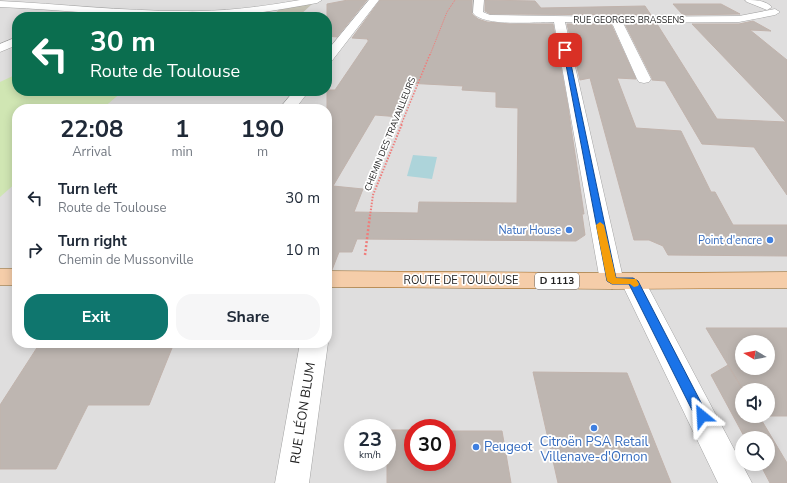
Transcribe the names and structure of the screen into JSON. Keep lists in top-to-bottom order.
{
  "streets": {
    "main road": ["ROUTE DE TOULOUSE", "D 1113"],
    "street": ["RUE GEORGES BRASSENS", "RUE LÉON BLUM"],
    "path": ["CHEMIN DES TRAVAILLEURS"]
  },
  "crossings": [
    ["CHEMIN DES TRAVAILLEURS", "ROUTE DE TOULOUSE"]
  ],
  "places": [
    "Natur House",
    "Point d'encre",
    "Citroën PSA Retail Villenave-d'Ornon",
    "Peugeot"
  ],
  "north": "left",
  "page": {
    "turn": ["30 m", "Route de Toulouse"],
    "eta": [
      "22:08",
      "Arrival",
      "1",
      "min",
      "190",
      "m"
    ],
    "list": [
      {
        "name": "Turn left",
        "note": "Route de Toulouse",
        "value": "30 m"
      },
      {
        "name": "Turn right",
        "note": "Chemin de Mussonville",
        "value": "10 m"
      }
    ],
    "buttons": ["Exit", "Share"],
    "speed": "23 km/h",
    "limit": "30"
  }
}
